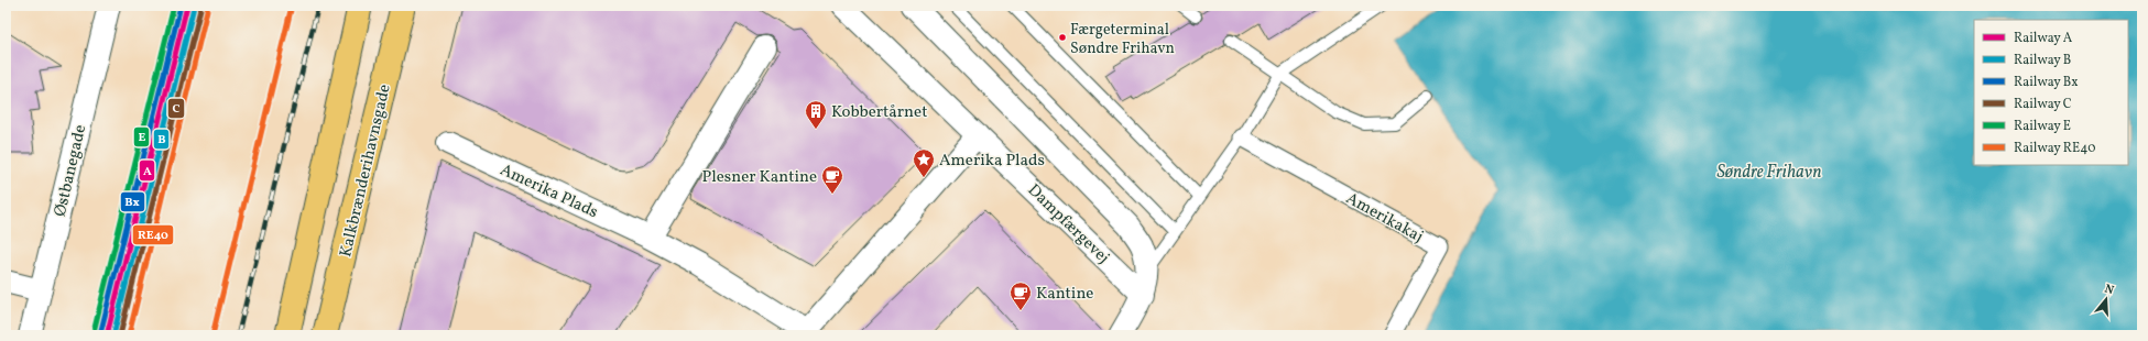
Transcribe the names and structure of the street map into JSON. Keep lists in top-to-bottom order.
{
  "streets": {
    "main road": ["Kalkbrænderihavnsgade"],
    "street": [
      "Østbanegade",
      "Amerika Plads",
      "Amerikakaj",
      "Dampfærgevej"
    ]
  },
  "crossings": [
    ["Amerika Plads", "Dampfærgevej"]
  ],
  "water": ["Søndre Frihavn"],
  "places": {
    "other": ["Færgeterminal Søndre Frihavn"],
    "building": ["Kobbertårnet"],
    "place": ["Amerika Plads"],
    "cafe": ["Plesner Kantine", "Kantine"]
  },
  "lines": [
    "rail line A",
    "rail line Bx",
    "rail line E",
    "rail line RE40",
    "rail line B",
    "rail line C"
  ],
  "legend": [
    "Railway A",
    "Railway B",
    "Railway Bx",
    "Railway C",
    "Railway E",
    "Railway RE40"
  ],
  "north": "top"
}
